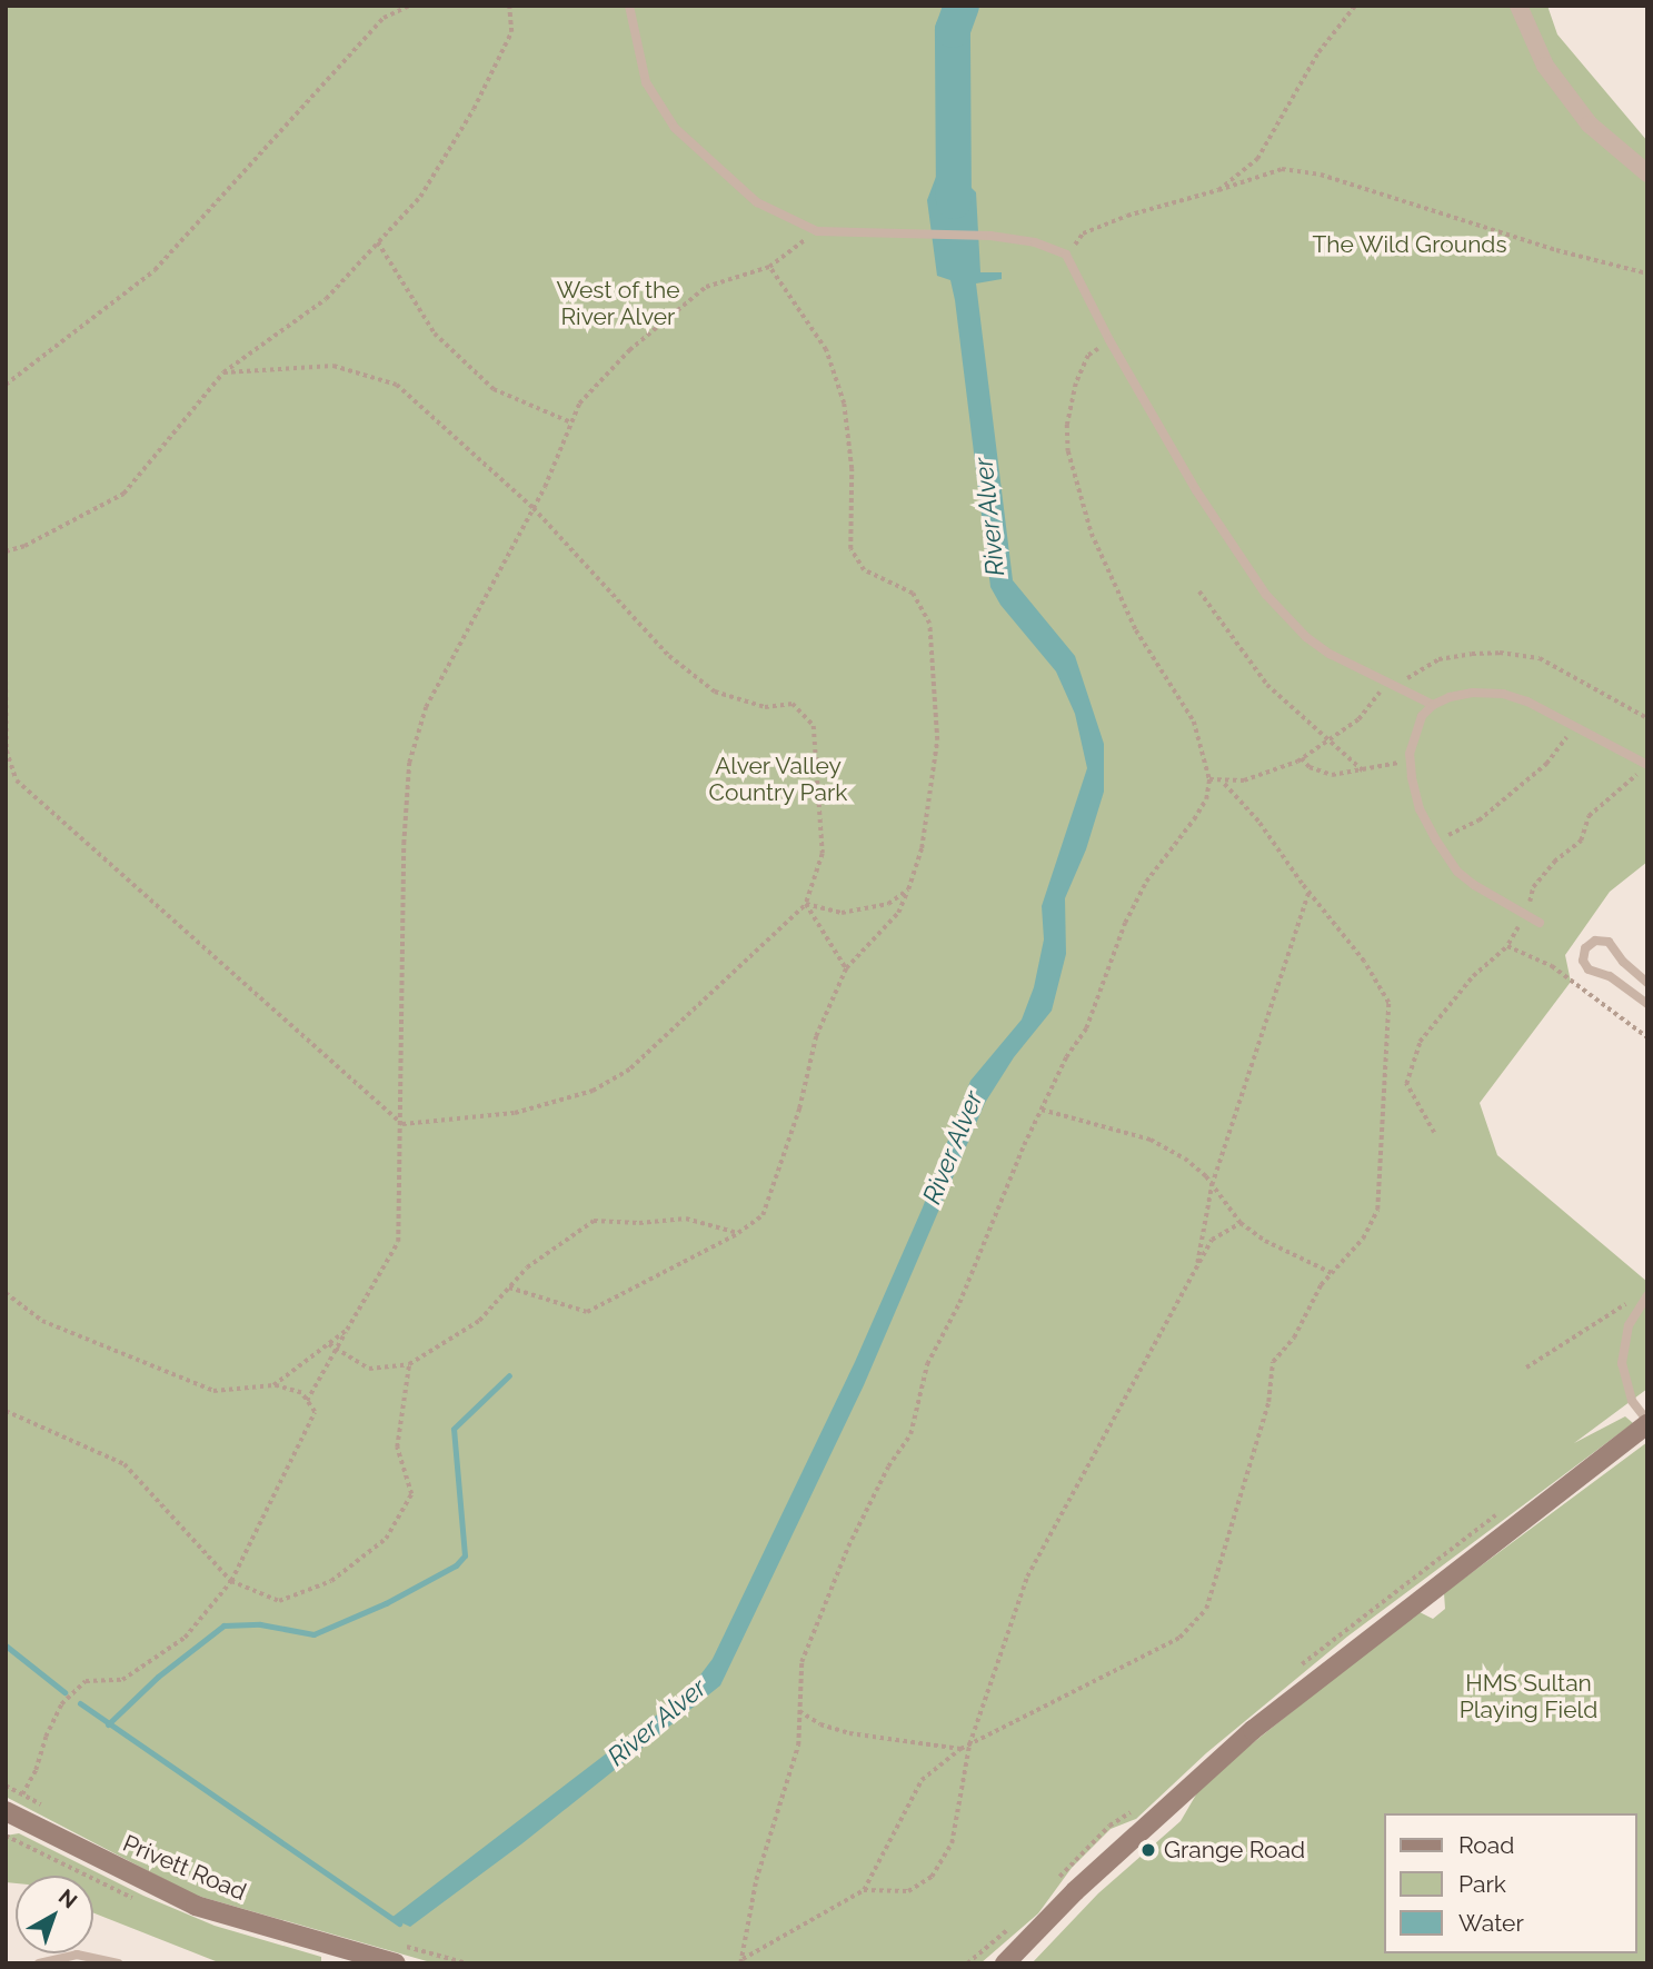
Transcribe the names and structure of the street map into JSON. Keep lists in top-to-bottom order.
{
  "streets": {
    "street": ["Privett Road"]
  },
  "water": ["River Alver"],
  "parks": [
    "The Wild Grounds",
    "West of the River Alver",
    "Alver Valley Country Park",
    "HMS Sultan Playing Field"
  ],
  "places": ["Grange Road"],
  "legend": ["Road", "Park", "Water"],
  "north": "top right"
}
